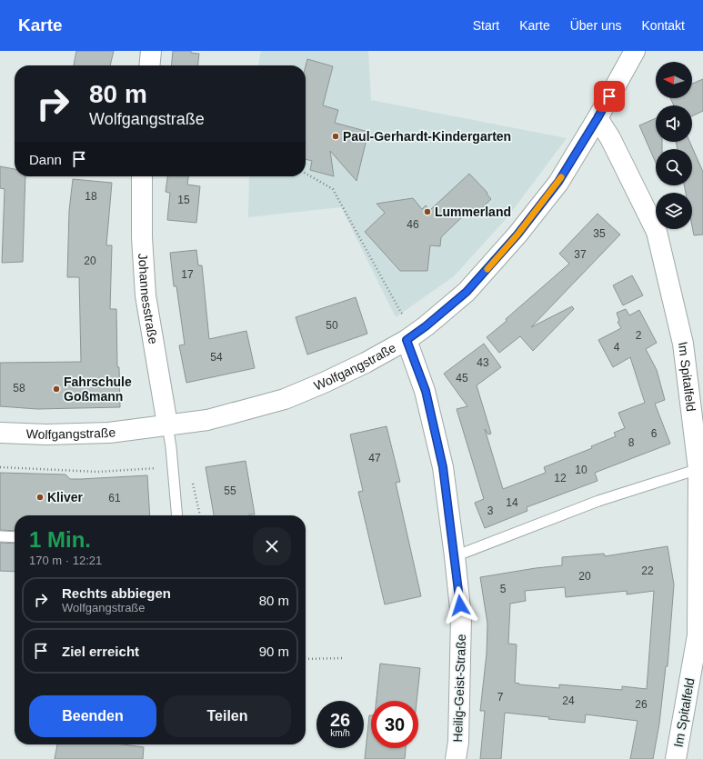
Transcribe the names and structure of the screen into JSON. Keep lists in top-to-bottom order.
{
  "streets": {
    "street": [
      "Johannesstraße",
      "Wolfgangstraße",
      "Im Spitalfeld",
      "Heilig-Geist-Straße"
    ]
  },
  "crossings": [
    ["Johannesstraße", "Wolfgangstraße"],
    ["Wolfgangstraße", "Im Spitalfeld"],
    ["Wolfgangstraße", "Heilig-Geist-Straße"]
  ],
  "places": [
    "Paul-Gerhardt-Kindergarten",
    "Lummerland",
    "Fahrschule Goßmann",
    "Kliver"
  ],
  "house_numbers": [
    "18",
    "15",
    "46",
    "35",
    "37",
    "20",
    "17",
    "50",
    "2",
    "4",
    "54",
    "43",
    "45",
    "58",
    "6",
    "8",
    "47",
    "10",
    "12",
    "55",
    "61",
    "14",
    "3",
    "22",
    "20",
    "5",
    "7",
    "24",
    "26"
  ],
  "north": "left",
  "page": {
    "header": "Karte",
    "nav": [
      "Start",
      "Karte",
      "Über uns",
      "Kontakt"
    ],
    "turn": ["80 m", "Wolfgangstraße"],
    "then": "Dann",
    "heading": ["1 Min.", "170 m · 12:21"],
    "list": [
      {
        "name": "Rechts abbiegen",
        "note": "Wolfgangstraße",
        "value": "80 m"
      },
      {
        "name": "Ziel erreicht",
        "value": "90 m"
      }
    ],
    "buttons": ["Beenden", "Teilen"],
    "speed": "26 km/h",
    "limit": "30"
  }
}
